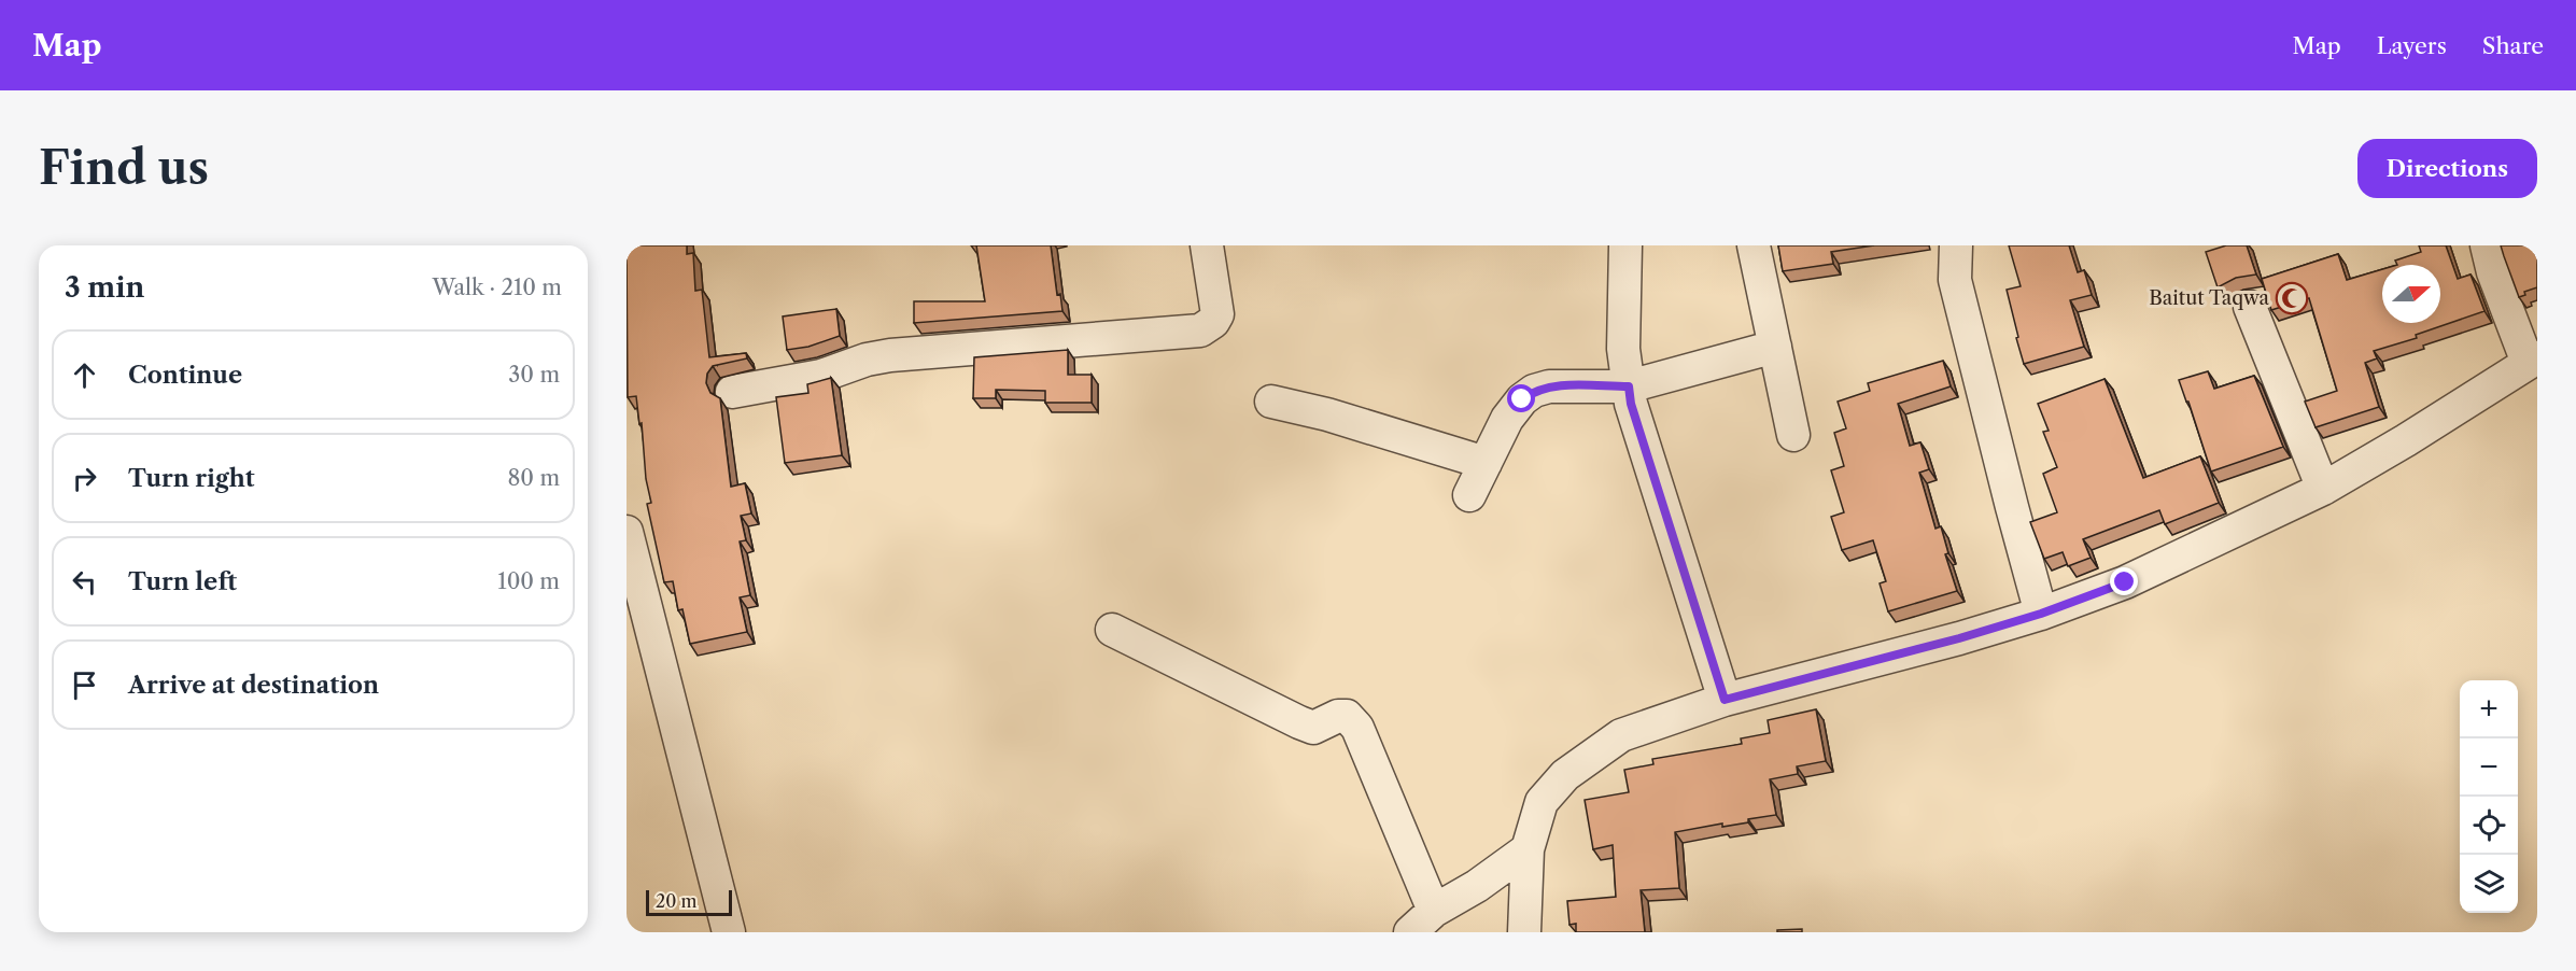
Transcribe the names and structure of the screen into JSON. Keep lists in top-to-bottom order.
{
  "places": {
    "mosque": ["Baitut Taqwa"]
  },
  "scale_bar": "20 m",
  "north": "right",
  "page": {
    "header": "Map",
    "nav": ["Map", "Layers", "Share"],
    "buttons": "Directions",
    "title": "Find us",
    "heading": ["3 min", "Walk · 210 m"],
    "list": [
      ["Continue", "30 m"],
      ["Turn right", "80 m"],
      ["Turn left", "100 m"],
      "Arrive at destination"
    ],
    "map_buttons": ["+", "−"],
    "scale": "20 m"
  }
}
